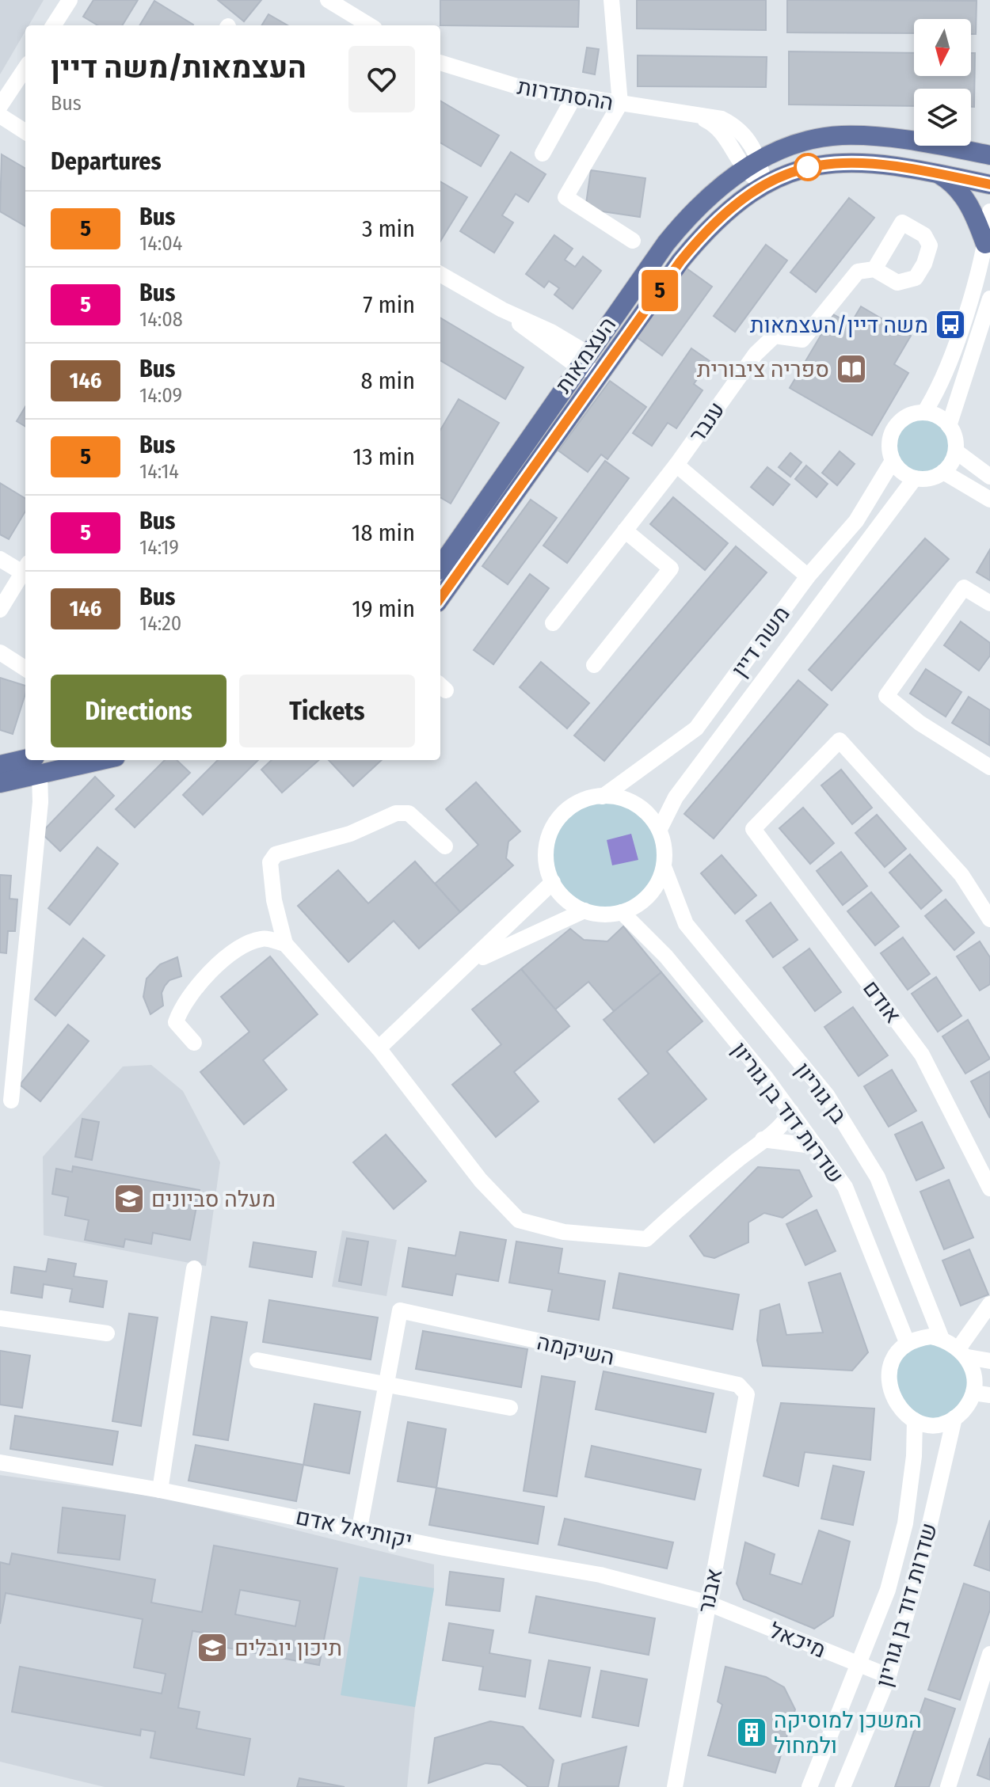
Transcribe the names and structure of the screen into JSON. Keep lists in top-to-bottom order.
{
  "streets": {
    "main road": ["העצמאות"],
    "street": [
      "ההסתדרות",
      "ענבר",
      "משה דיין",
      "אודם",
      "בן גוריון",
      "שדרות דוד בן גוריון",
      "השיקמה",
      "יקותיאל אדם",
      "אבנר",
      "מיכאל"
    ]
  },
  "crossings": [
    ["ההסתדרות", "העצמאות"],
    ["ענבר", "משה דיין"],
    ["משה דיין", "בן גוריון"],
    ["משה דיין", "שדרות דוד בן גוריון"],
    ["בן גוריון", "שדרות דוד בן גוריון"],
    ["שדרות דוד בן גוריון", "מיכאל"],
    ["השיקמה", "אבנר"],
    ["יקותיאל אדם", "אבנר"],
    ["יקותיאל אדם", "מיכאל"],
    ["אבנר", "מיכאל"]
  ],
  "places": {
    "bus stop": ["משה דיין/העצמאות"],
    "library": ["ספריה ציבורית"],
    "school or university": ["מעלה סביונים", "תיכון יובלים"],
    "building": ["המשכן למוסיקה ולמחול"]
  },
  "lines": ["bus line 5"],
  "north": "bottom",
  "page": {
    "on_map": "5",
    "heading": [
      ["העצמאות/משה דיין", "Bus"],
      "Departures"
    ],
    "list": [
      {
        "mark": "5",
        "name": "Bus",
        "note": "14:04",
        "value": "3 min"
      },
      {
        "mark": "5",
        "name": "Bus",
        "note": "14:08",
        "value": "7 min"
      },
      {
        "mark": "146",
        "name": "Bus",
        "note": "14:09",
        "value": "8 min"
      },
      {
        "mark": "5",
        "name": "Bus",
        "note": "14:14",
        "value": "13 min"
      },
      {
        "mark": "5",
        "name": "Bus",
        "note": "14:19",
        "value": "18 min"
      },
      {
        "mark": "146",
        "name": "Bus",
        "note": "14:20",
        "value": "19 min"
      }
    ],
    "buttons": ["Directions", "Tickets"]
  }
}
